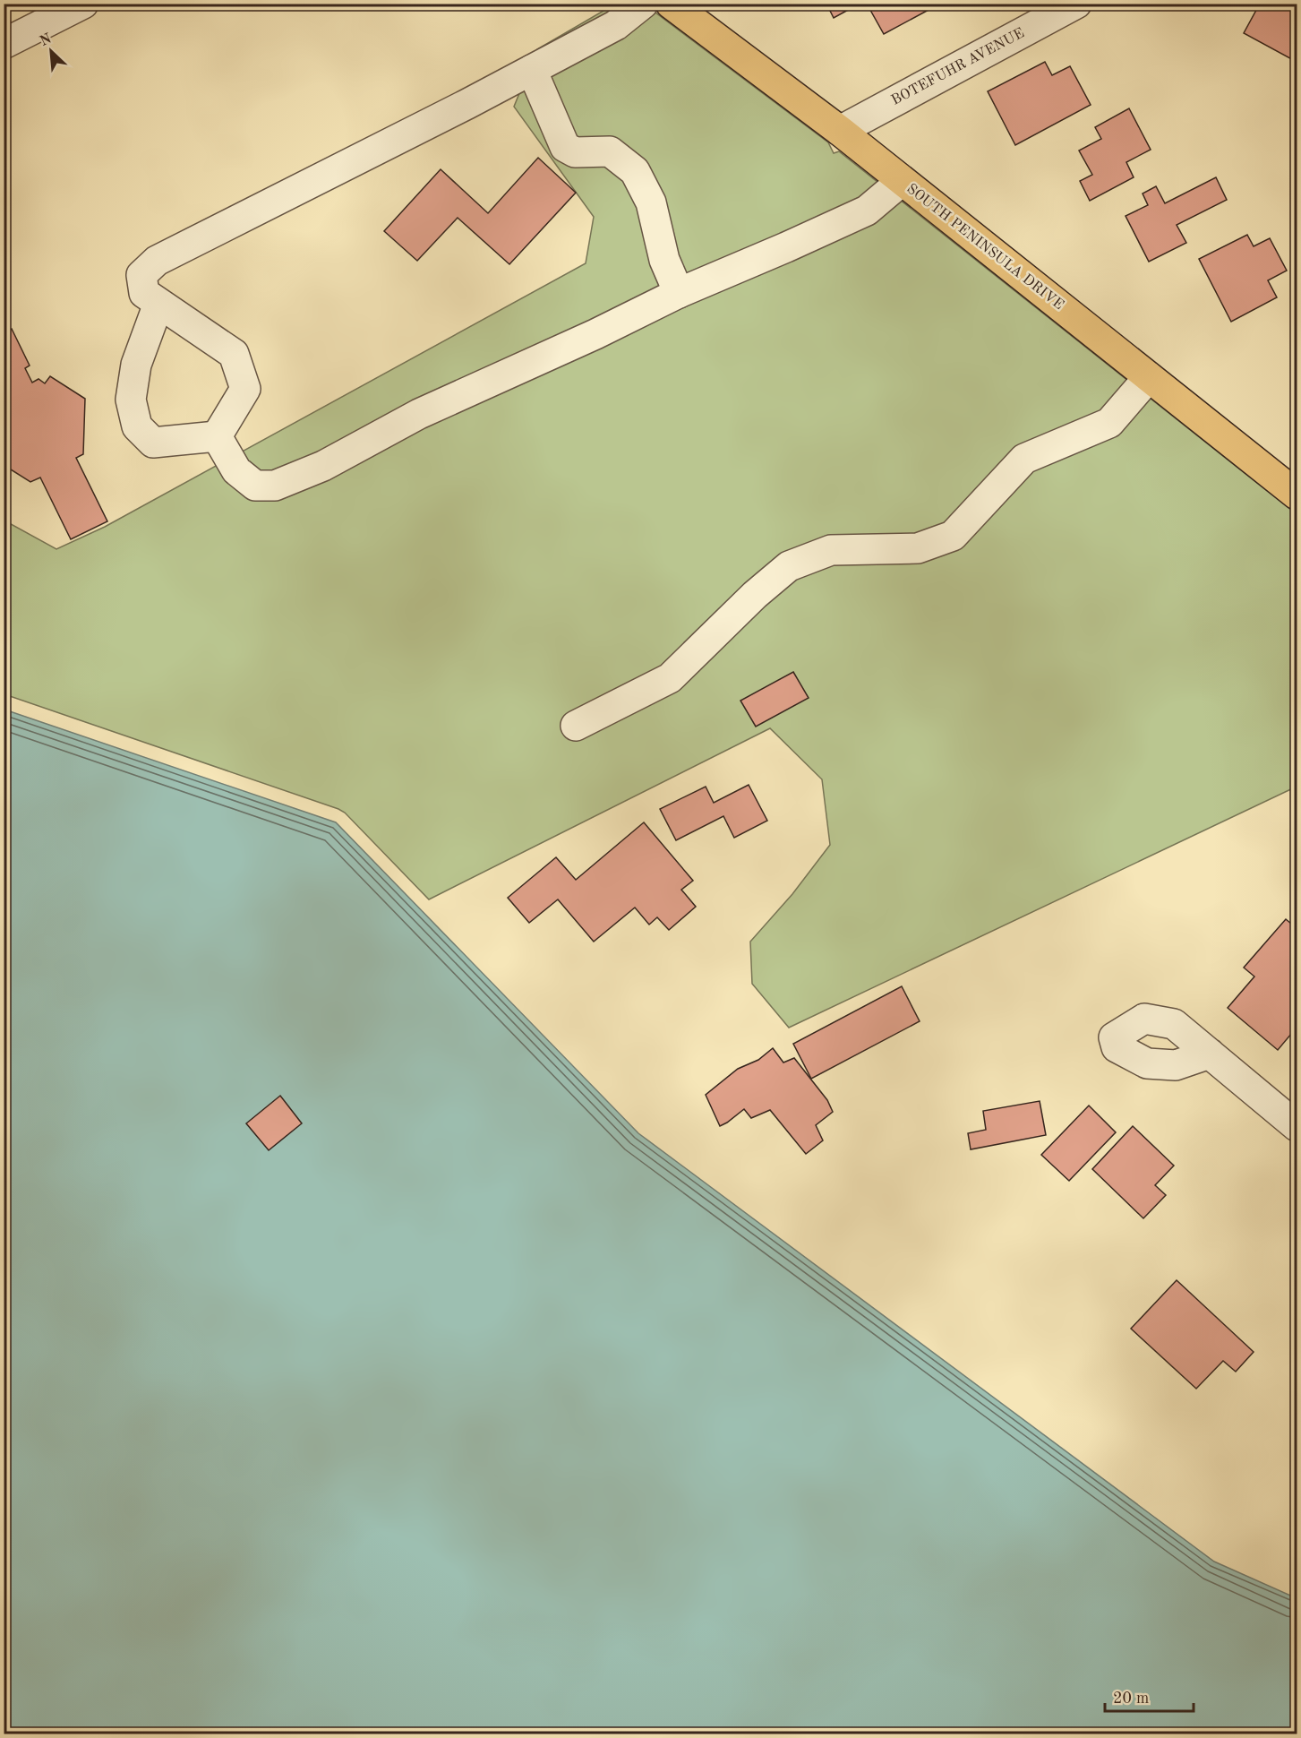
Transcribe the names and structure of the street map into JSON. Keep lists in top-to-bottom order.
{
  "streets": {
    "main road": ["SOUTH PENINSULA DRIVE"],
    "street": ["BOTEFUHR AVENUE"]
  },
  "crossings": [
    ["BOTEFUHR AVENUE", "SOUTH PENINSULA DRIVE"]
  ],
  "scale_bar": "20 m",
  "north": "top left"
}
